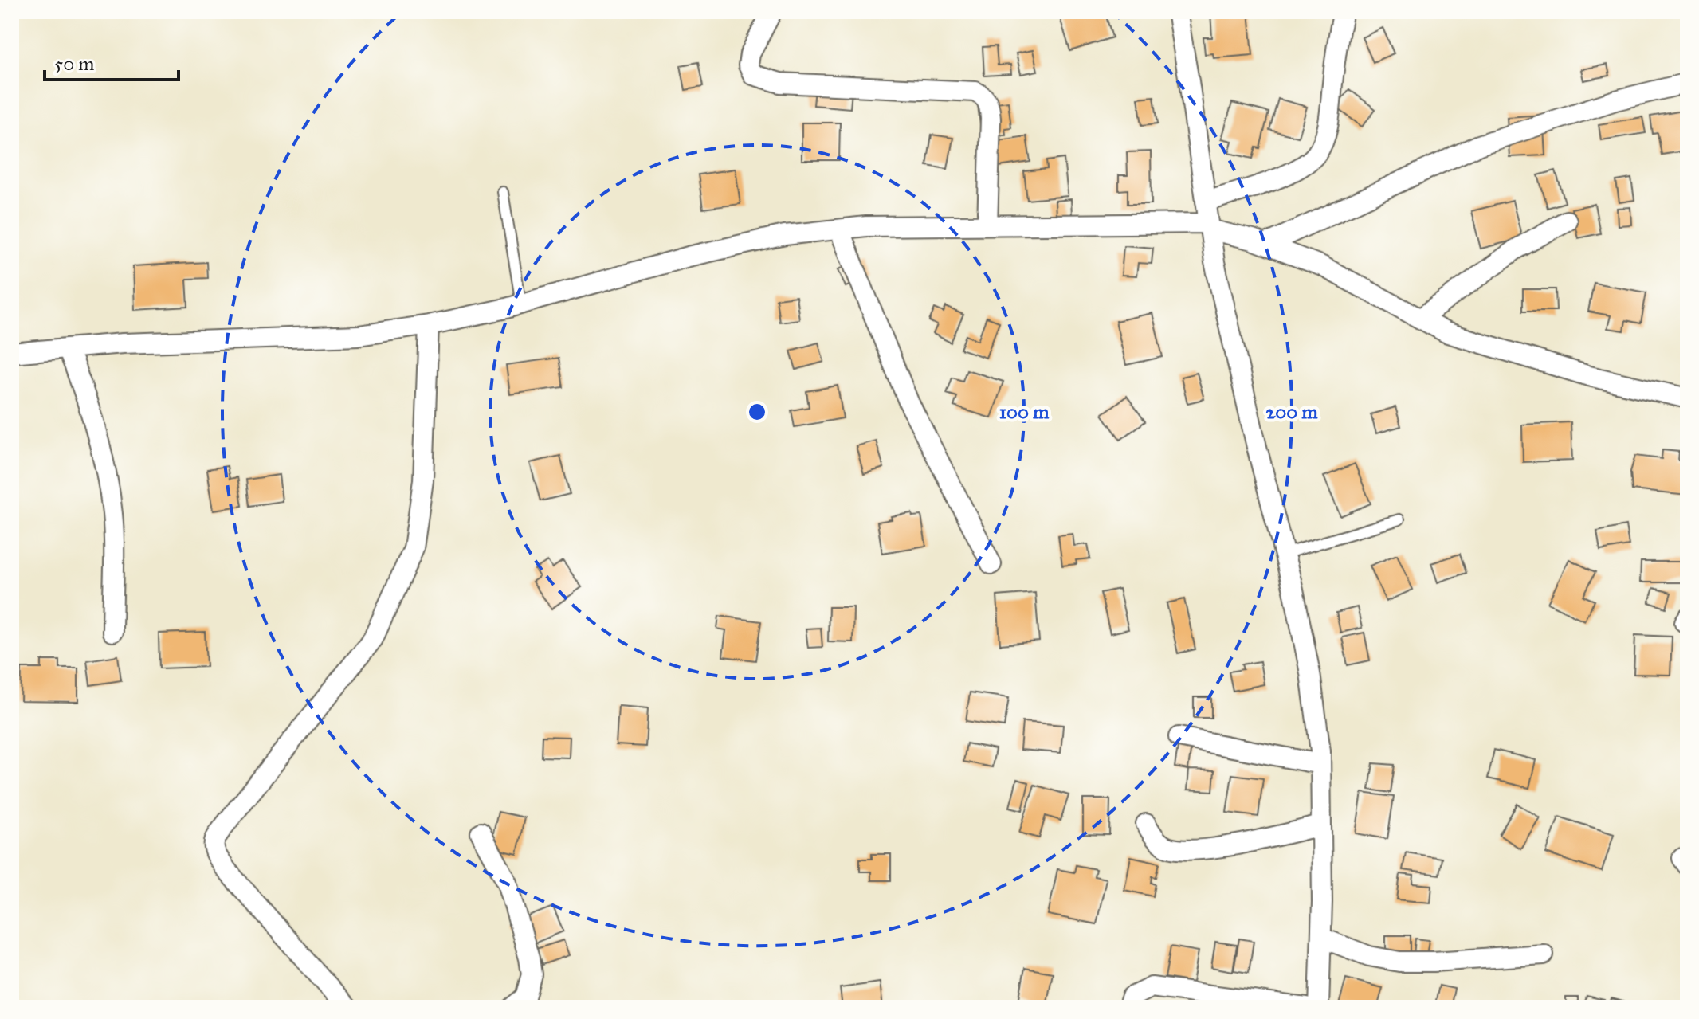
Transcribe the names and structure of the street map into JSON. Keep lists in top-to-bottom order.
{
  "scale_bar": "50 m",
  "rings": ["100 m", "200 m"]
}
